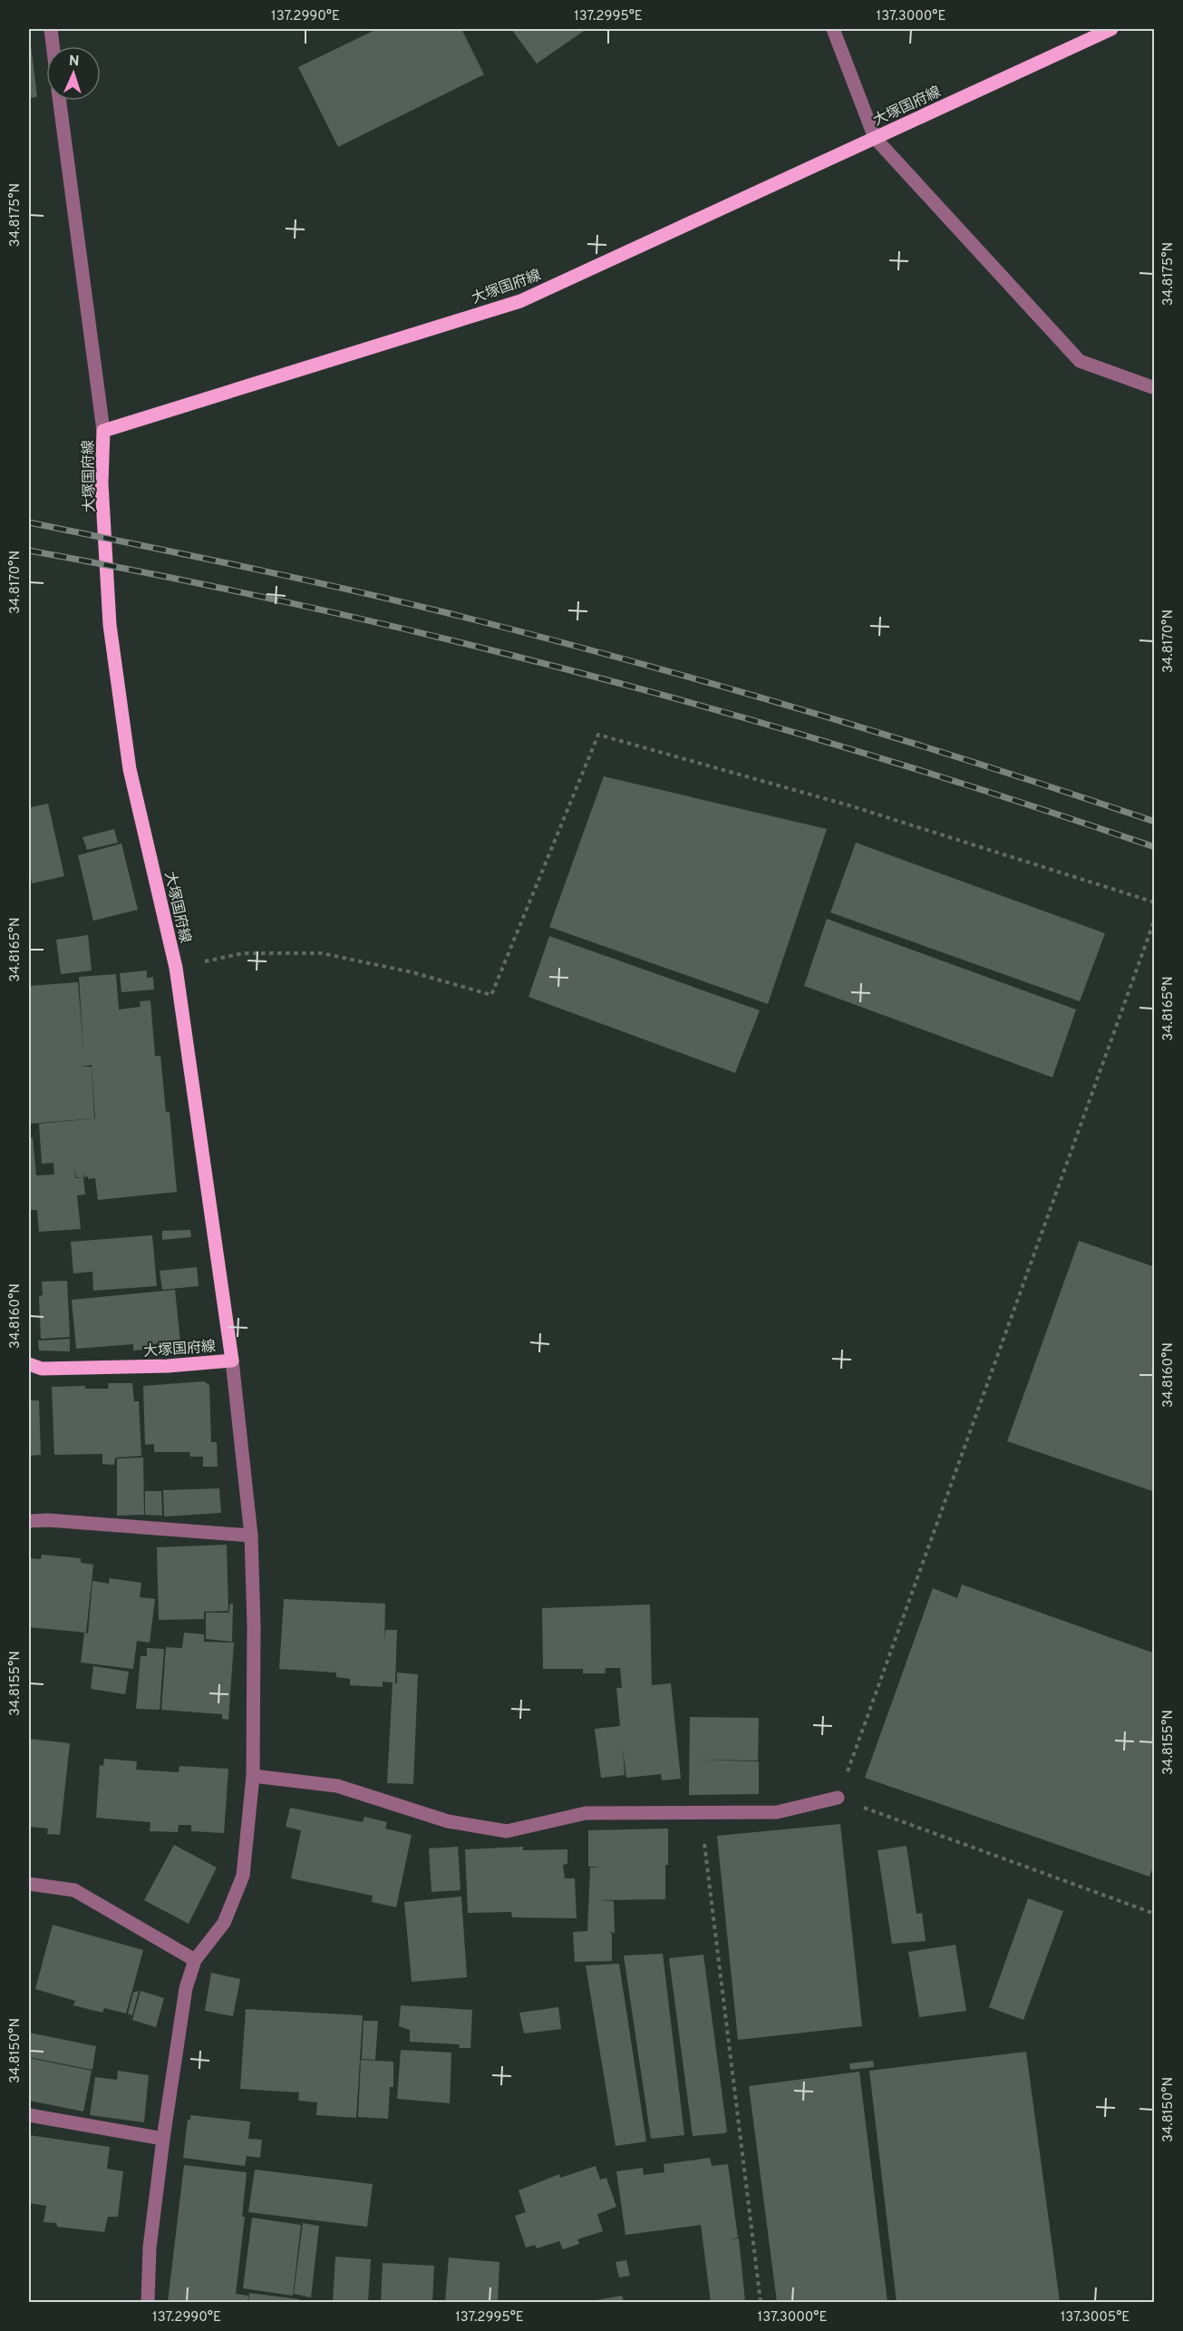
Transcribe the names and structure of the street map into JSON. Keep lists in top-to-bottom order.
{
  "streets": {
    "main road": ["大塚国府線"]
  },
  "north": "top",
  "coordinates": [
    "137.2990°E",
    "137.2995°E",
    "137.3000°E",
    "34.8175°N",
    "34.8170°N",
    "34.8165°N",
    "34.8160°N",
    "34.8155°N",
    "34.8150°N",
    "137.3005°E"
  ]
}
